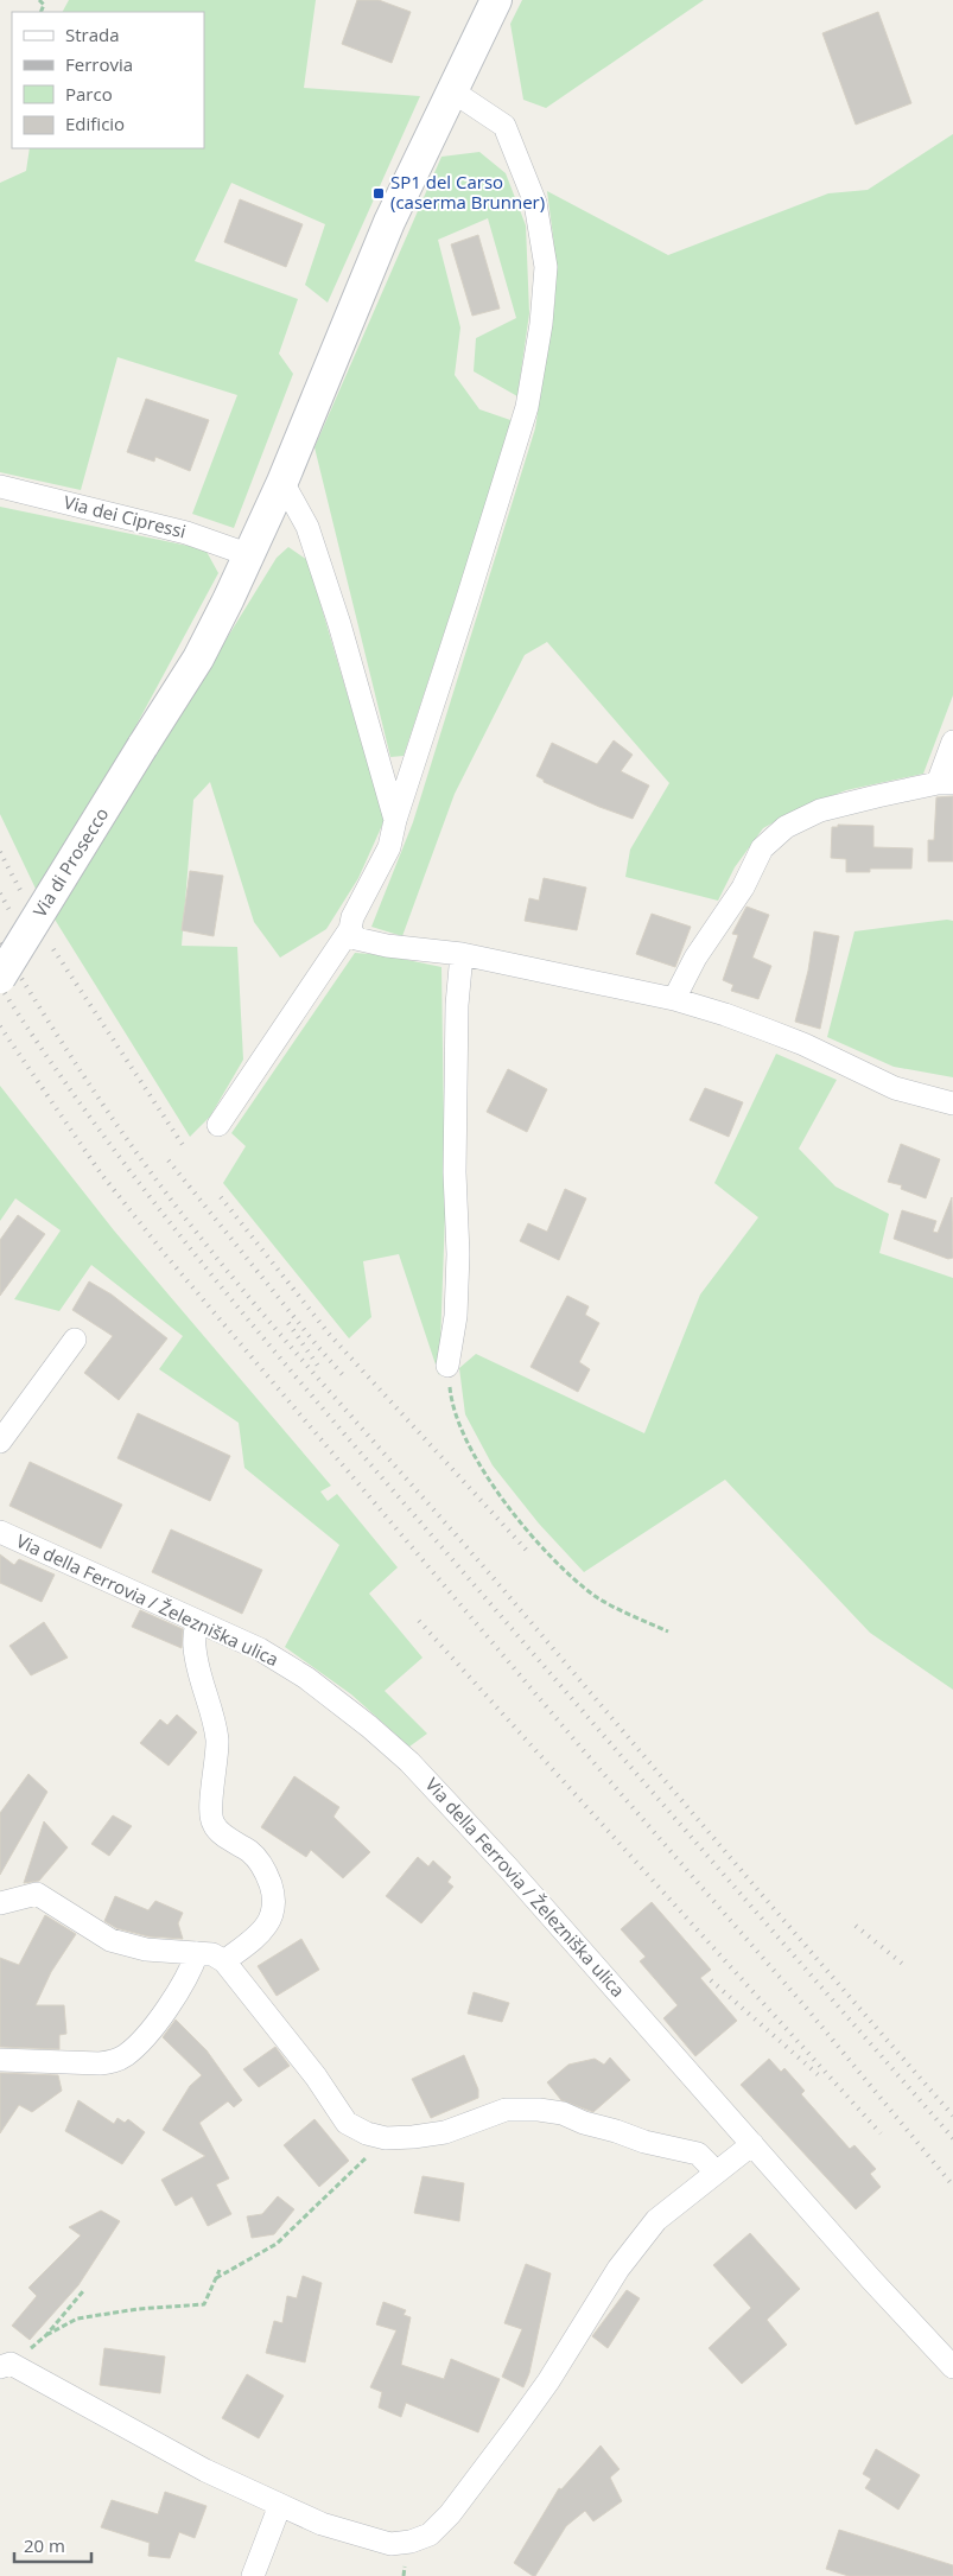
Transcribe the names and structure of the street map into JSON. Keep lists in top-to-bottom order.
{
  "streets": {
    "main road": ["Via di Prosecco"],
    "street": ["Via dei Cipressi", "Via della Ferrovia / Železniška ulica"]
  },
  "crossings": [
    ["Via dei Cipressi", "Via di Prosecco"]
  ],
  "places": {
    "transit": ["SP1 del Carso (caserma Brunner)"]
  },
  "legend": [
    "Strada",
    "Ferrovia",
    "Parco",
    "Edificio"
  ],
  "scale_bar": "20 m"
}
